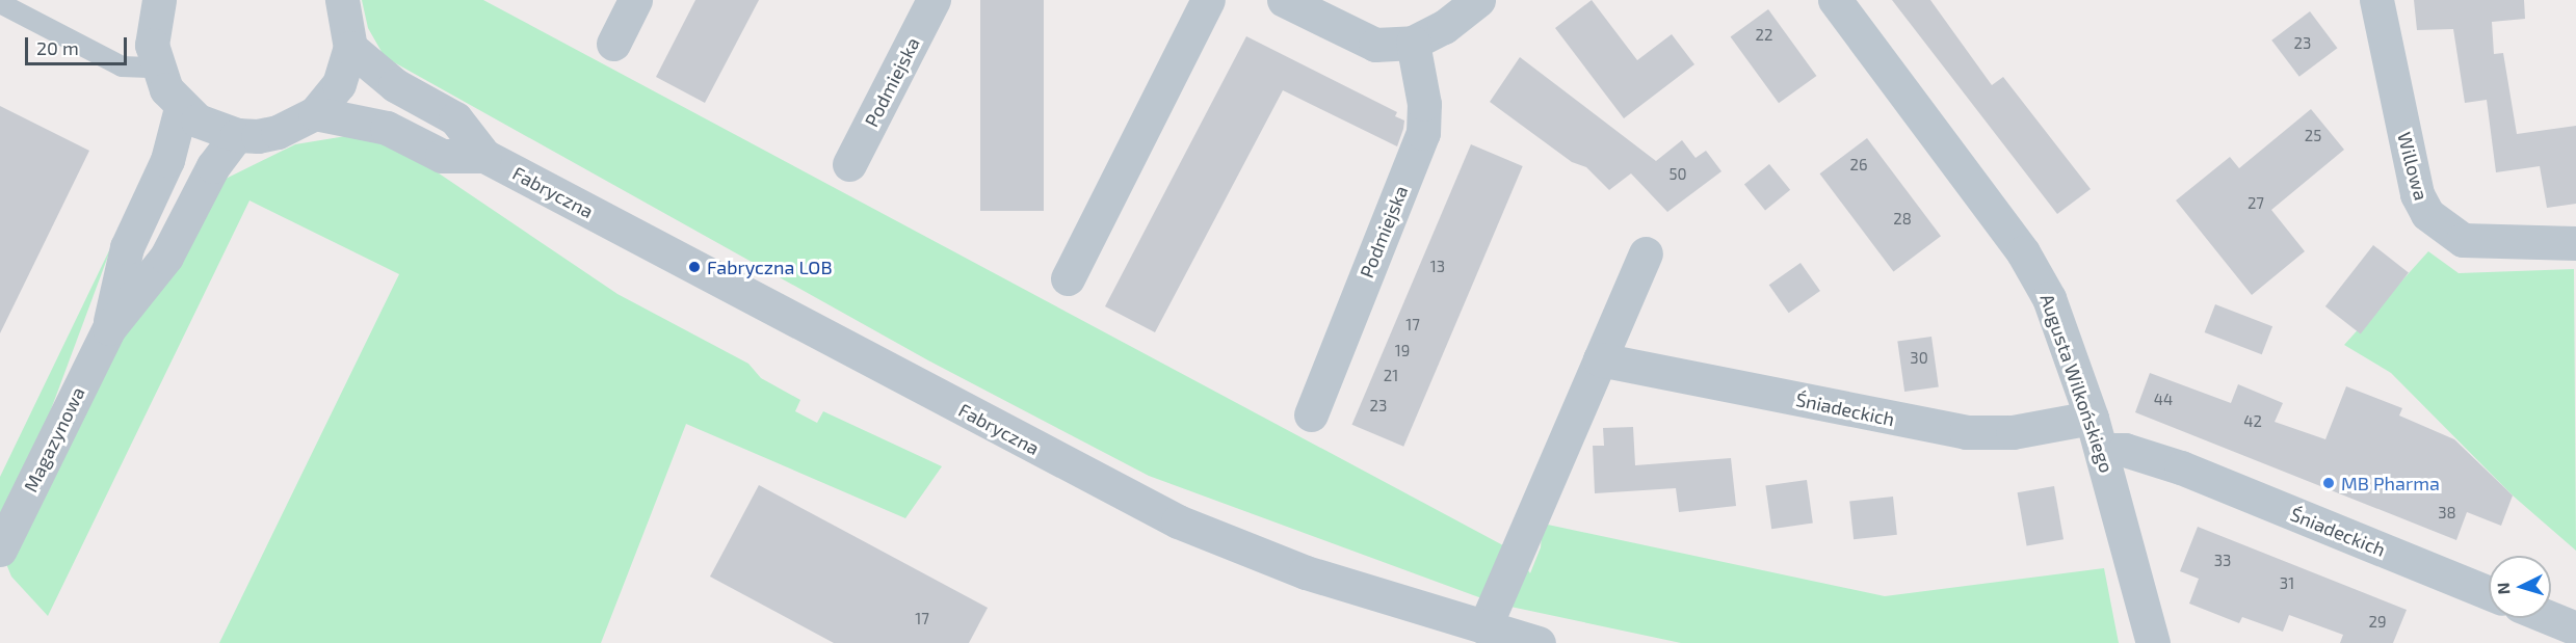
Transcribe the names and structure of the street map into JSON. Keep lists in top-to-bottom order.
{
  "streets": {
    "street": [
      "Podmiejska",
      "Willowa",
      "Fabryczna",
      "Augusta Wilkońskiego",
      "Śniadeckich",
      "Magazynowa"
    ]
  },
  "crossings": [
    ["Augusta Wilkońskiego", "Śniadeckich"]
  ],
  "places": ["Fabryczna LOB", "MB Pharma"],
  "house_numbers": [
    "22",
    "23",
    "25",
    "26",
    "50",
    "27",
    "28",
    "13",
    "17",
    "19",
    "30",
    "21",
    "44",
    "23",
    "42",
    "38",
    "33",
    "31",
    "17",
    "29"
  ],
  "scale_bar": "20 m",
  "north": "left"
}
